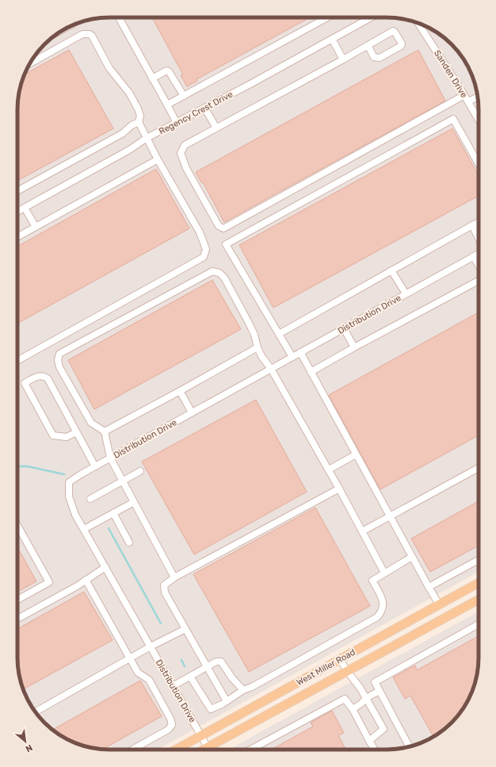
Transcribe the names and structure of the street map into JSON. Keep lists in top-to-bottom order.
{
  "streets": {
    "main road": ["West Miller Road"],
    "street": ["Sanden Drive", "Regency Crest Drive", "Distribution Drive"]
  },
  "crossings": [
    ["Distribution Drive", "West Miller Road"]
  ],
  "north": "bottom right"
}
